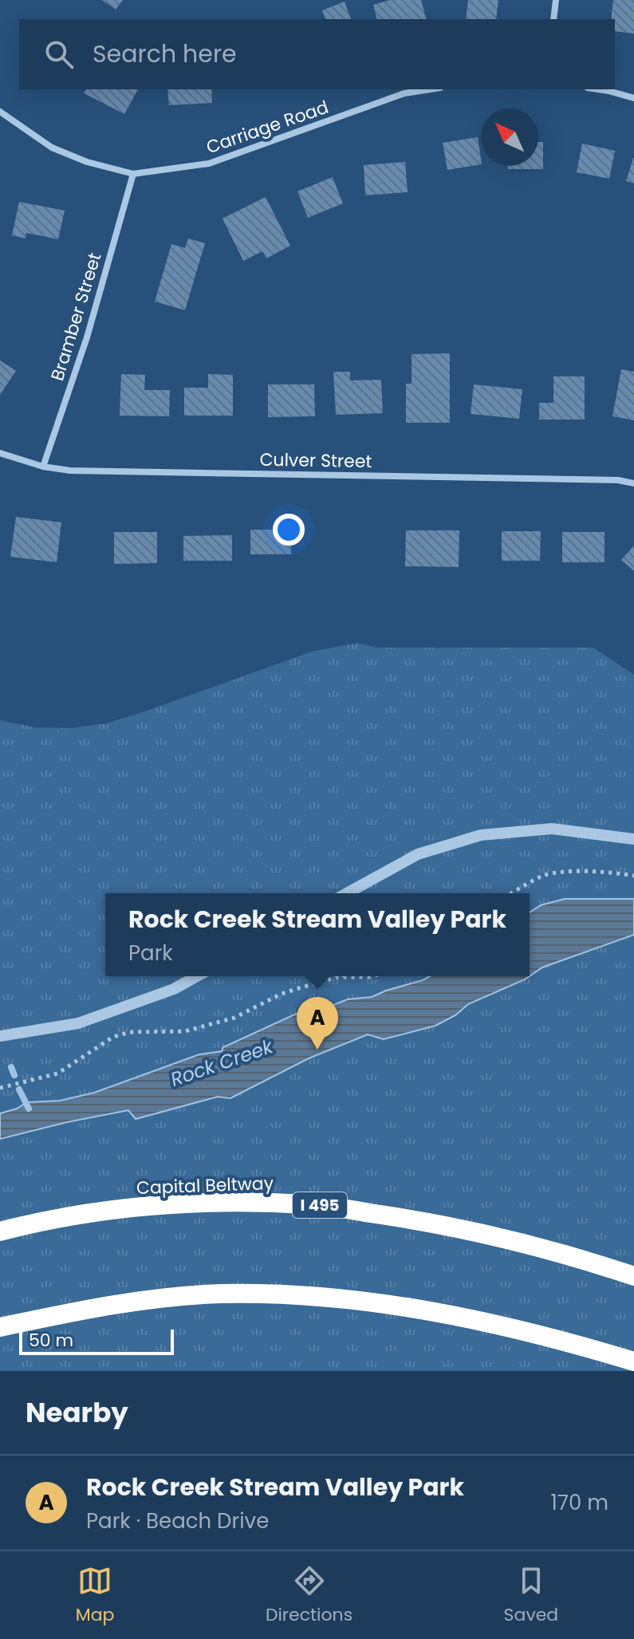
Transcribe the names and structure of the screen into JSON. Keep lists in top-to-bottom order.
{
  "streets": {
    "highway": ["Capital Beltway", "I 495"],
    "street": ["Carriage Road", "Bramber Street", "Culver Street"]
  },
  "crossings": [
    ["Carriage Road", "Bramber Street"],
    ["Bramber Street", "Culver Street"]
  ],
  "water": ["Rock Creek"],
  "scale_bar": "50 m",
  "north": "top left",
  "page": {
    "search": "Search here",
    "popup": ["Rock Creek Stream Valley Park", "Park"],
    "pins": "A",
    "scale": "50 m",
    "heading": "Nearby",
    "list": [
      {
        "mark": "A",
        "name": "Rock Creek Stream Valley Park",
        "note": "Park · Beach Drive",
        "value": "170 m"
      }
    ],
    "nav": ["Map", "Directions", "Saved"]
  }
}
